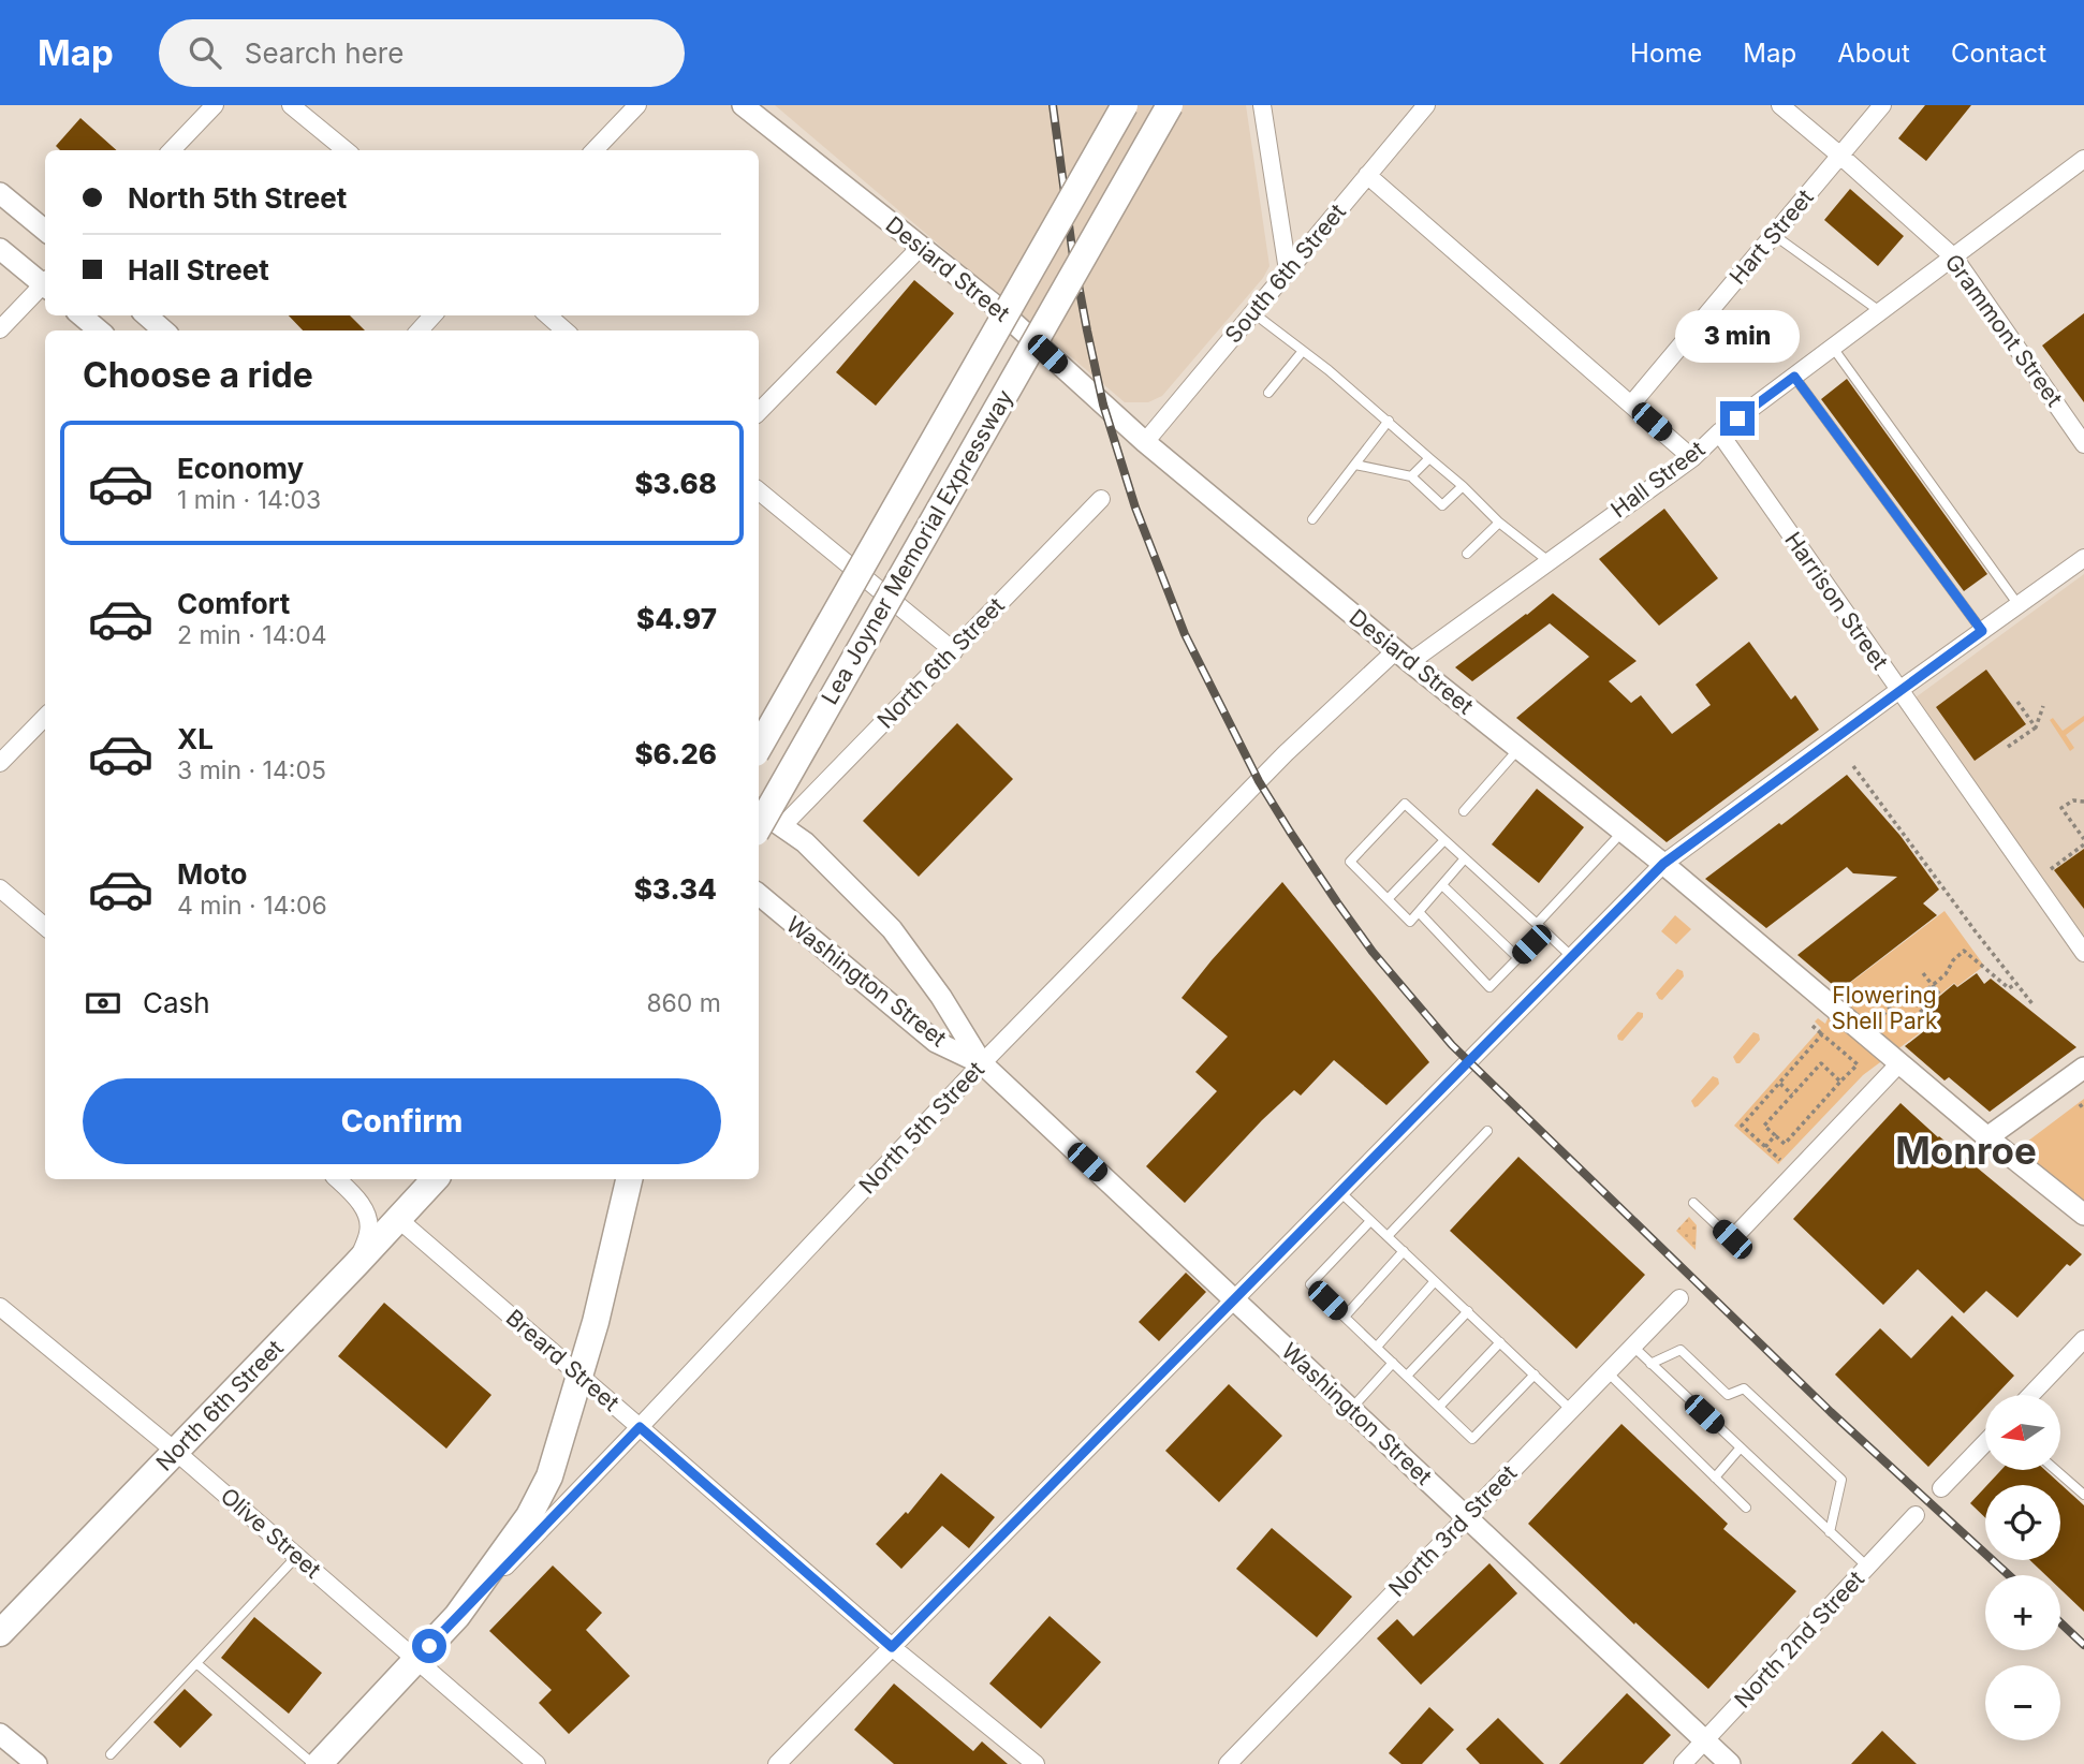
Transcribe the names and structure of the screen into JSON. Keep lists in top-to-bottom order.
{
  "streets": {
    "main road": ["Lea Joyner Memorial Expressway", "North 6th Street", "North 5th Street"],
    "street": [
      "Hart Street",
      "Desiard Street",
      "South 6th Street",
      "Grammont Street",
      "Hall Street",
      "Harrison Street",
      "Washington Street",
      "Breard Street",
      "North 3rd Street",
      "Olive Street",
      "North 2nd Street"
    ]
  },
  "crossings": [
    ["Hart Street", "Grammont Street"],
    ["Desiard Street", "South 6th Street"],
    ["Desiard Street", "Hall Street"],
    ["Desiard Street", "North 5th Street"],
    ["Grammont Street", "Hall Street"],
    ["Hall Street", "Harrison Street"],
    ["Hall Street", "North 5th Street"],
    ["North 6th Street", "Washington Street"],
    ["North 6th Street", "Breard Street"],
    ["North 6th Street", "Olive Street"],
    ["Washington Street", "North 5th Street"],
    ["Washington Street", "North 3rd Street"],
    ["Washington Street", "North 2nd Street"],
    ["North 5th Street", "Breard Street"],
    ["North 5th Street", "Olive Street"]
  ],
  "districts": ["Monroe"],
  "parks": ["Flowering Shell Park"],
  "north": "left",
  "page": {
    "header": "Map",
    "search": "Search here",
    "nav": [
      "Home",
      "Map",
      "About",
      "Contact"
    ],
    "banner": ["North 5th Street", "Hall Street"],
    "bubble": "3 min",
    "heading": "Choose a ride",
    "list": [
      {
        "name": "Economy",
        "note": "1 min · 14:03",
        "value": "$3.68"
      },
      {
        "name": "Comfort",
        "note": "2 min · 14:04",
        "value": "$4.97"
      },
      {
        "name": "XL",
        "note": "3 min · 14:05",
        "value": "$6.26"
      },
      {
        "name": "Moto",
        "note": "4 min · 14:06",
        "value": "$3.34"
      }
    ],
    "pay": ["Cash", "860 m"],
    "buttons": "Confirm",
    "map_buttons": ["+", "−"]
  }
}
